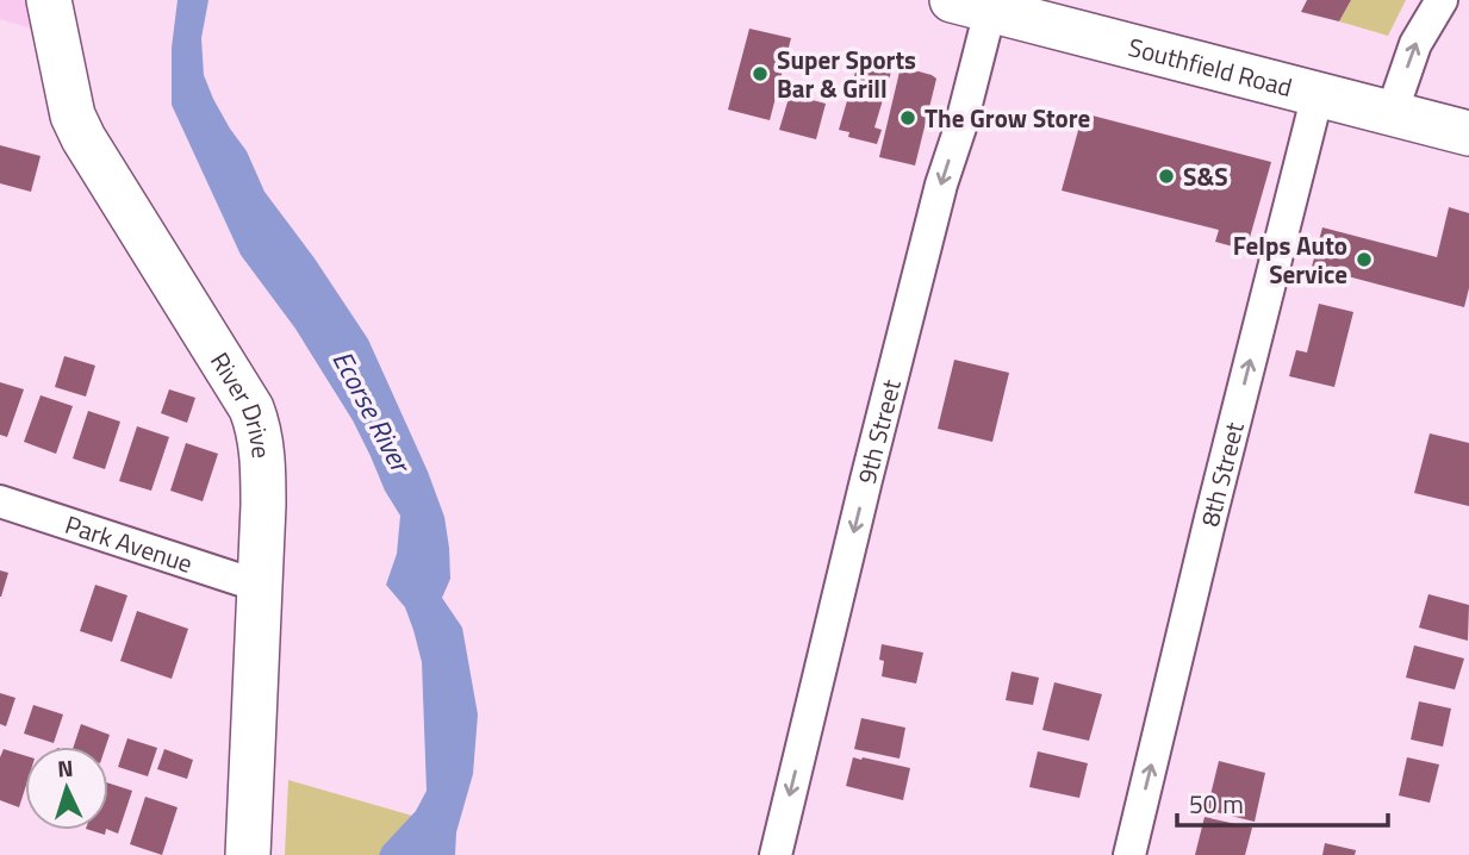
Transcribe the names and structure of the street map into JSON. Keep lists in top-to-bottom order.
{
  "streets": {
    "street": [
      "Southfield Road",
      "River Drive",
      "9th Street",
      "8th Street",
      "Park Avenue"
    ]
  },
  "crossings": [
    ["Southfield Road", "9th Street"],
    ["Southfield Road", "8th Street"],
    ["River Drive", "Park Avenue"]
  ],
  "one_way": ["9th Street", "8th Street"],
  "water": ["Ecorse River"],
  "places": [
    "Super Sports Bar & Grill",
    "The Grow Store",
    "S&S",
    "Felps Auto Service"
  ],
  "scale_bar": "50 m",
  "north": "top"
}
